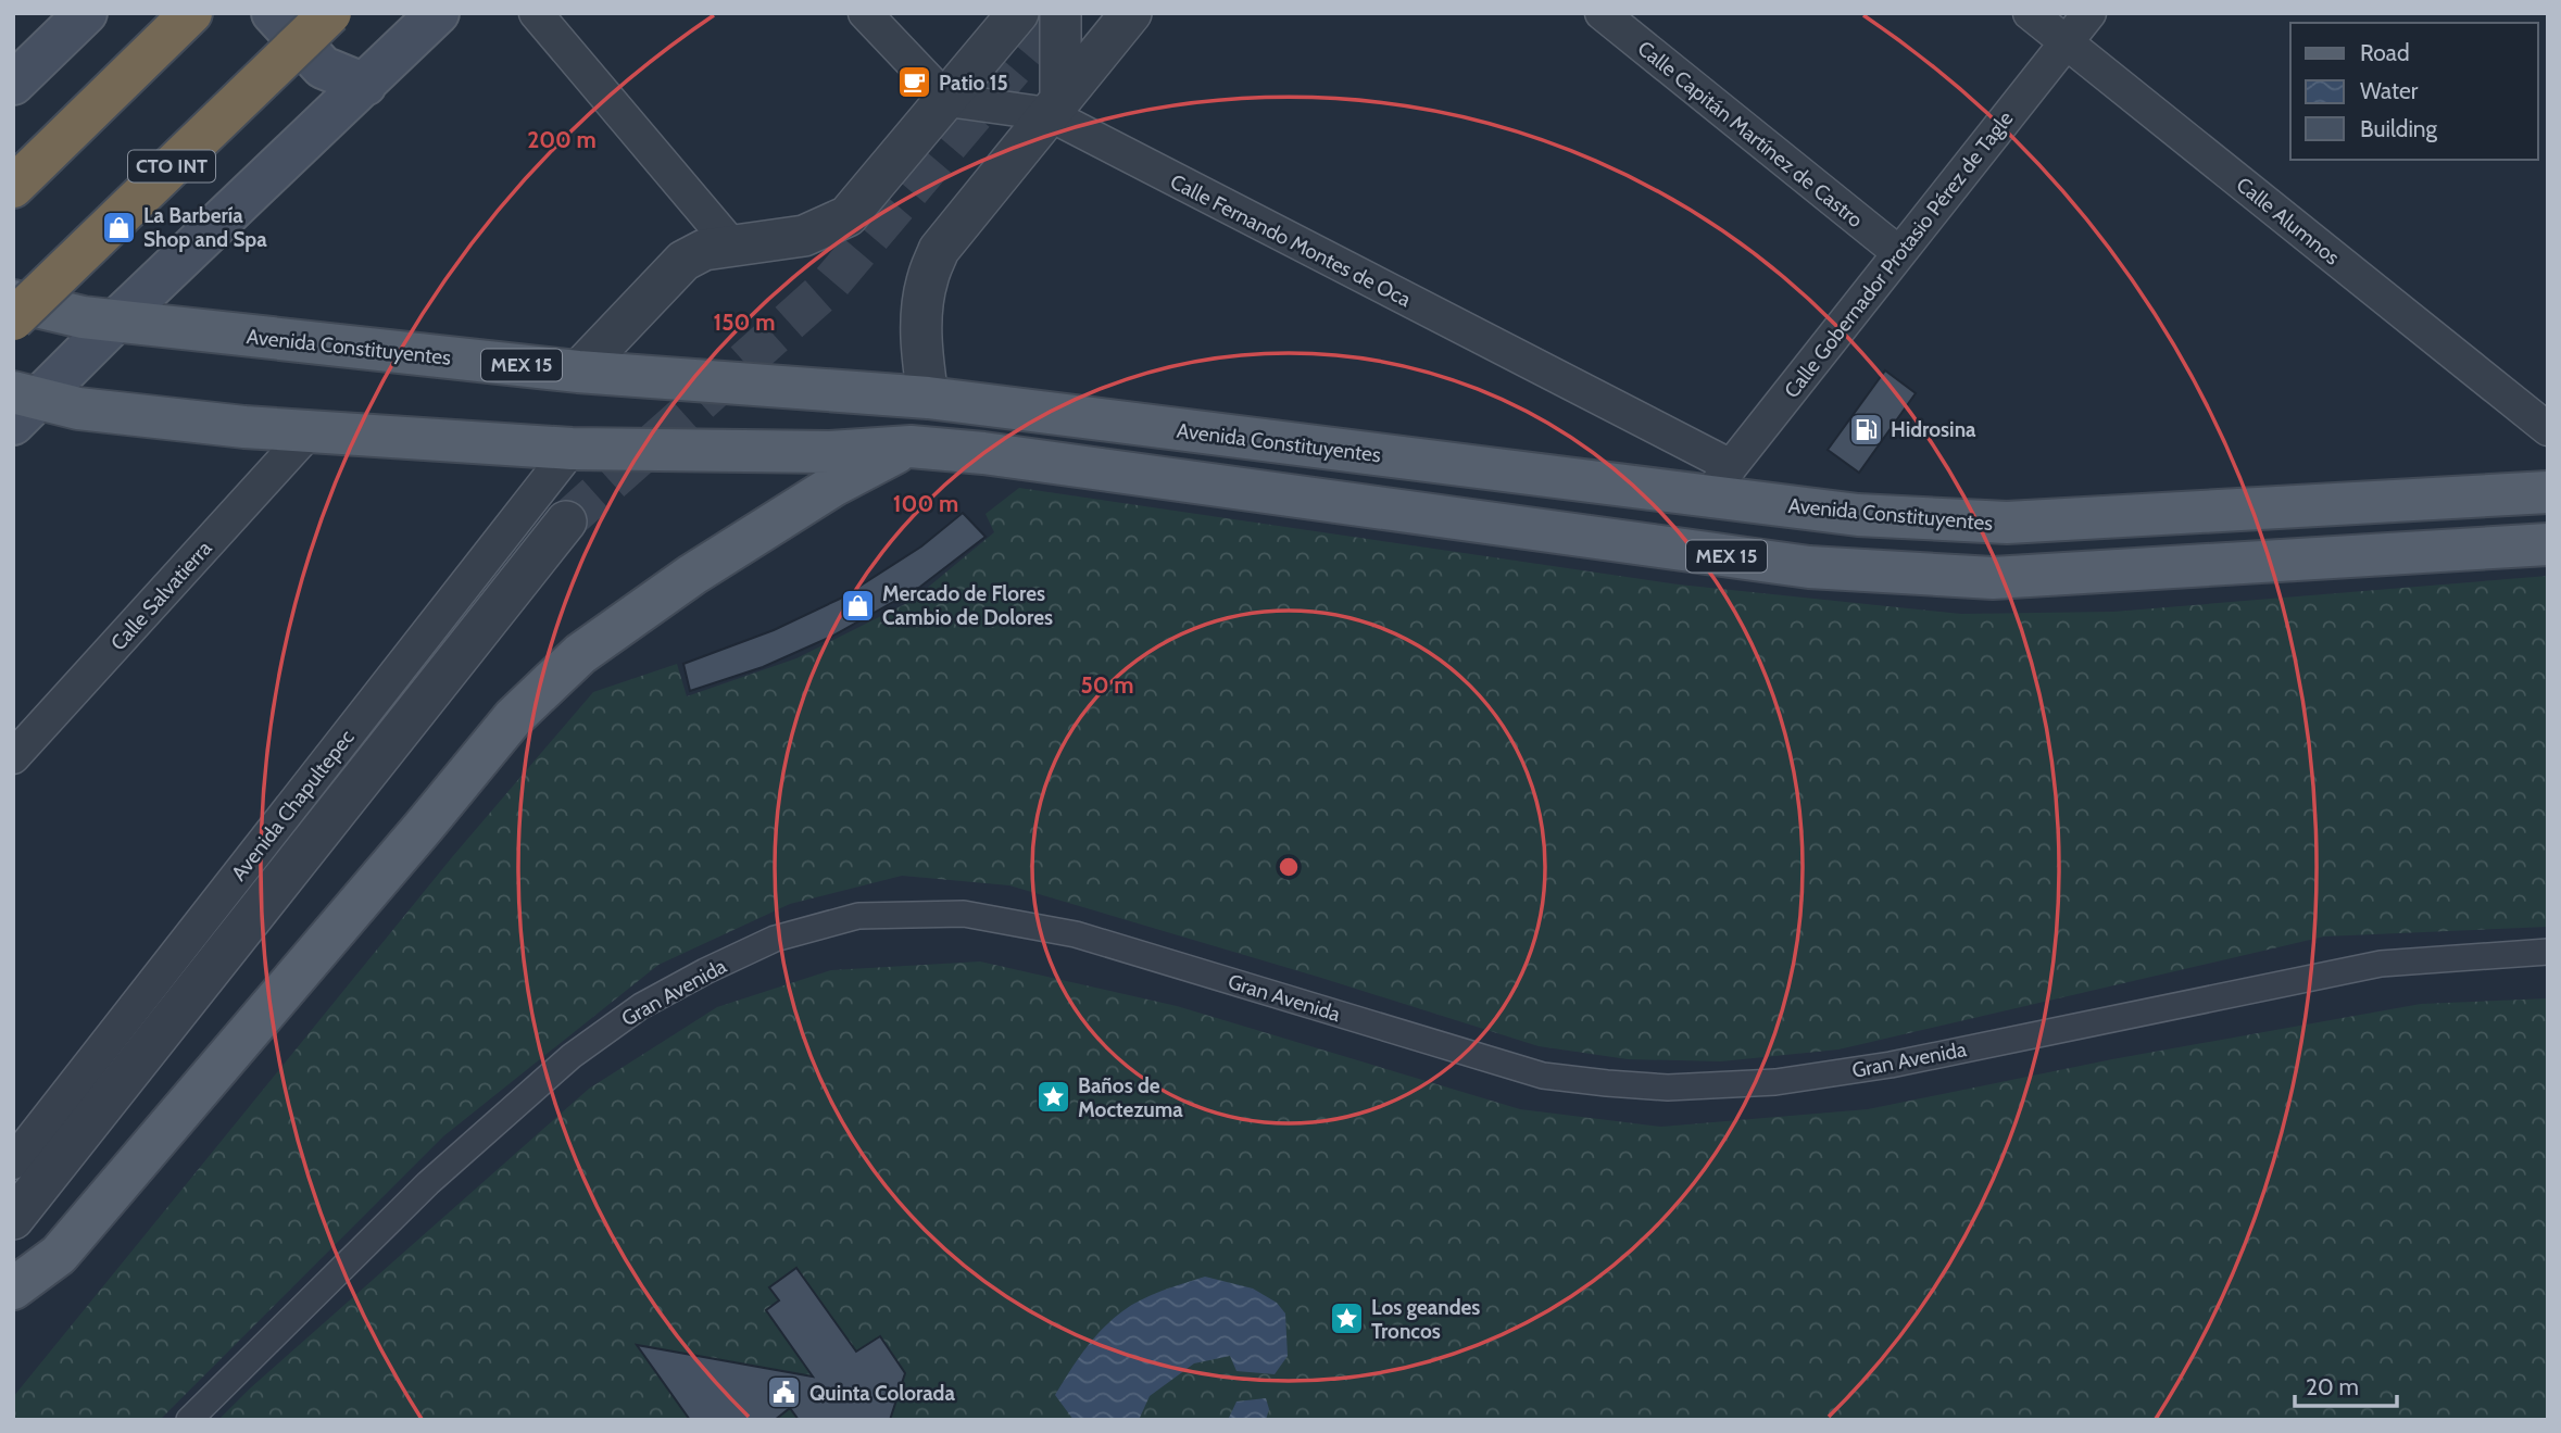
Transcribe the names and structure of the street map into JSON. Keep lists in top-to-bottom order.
{
  "streets": {
    "highway": ["CTO INT"],
    "main road": ["Avenida Constituyentes", "MEX 15"],
    "street": [
      "Calle Capitán Martínez de Castro",
      "Calle Alumnos",
      "Calle Fernando Montes de Oca",
      "Calle Gobernador Protasio Pérez de Tagle",
      "Calle Salvatierra",
      "Avenida Chapultepec",
      "Gran Avenida"
    ]
  },
  "crossings": [
    ["Calle Capitán Martínez de Castro", "Calle Gobernador Protasio Pérez de Tagle"],
    ["Calle Alumnos", "Calle Gobernador Protasio Pérez de Tagle"],
    ["Calle Fernando Montes de Oca", "Calle Gobernador Protasio Pérez de Tagle"],
    ["Calle Fernando Montes de Oca", "Avenida Constituyentes"],
    ["Calle Gobernador Protasio Pérez de Tagle", "Avenida Constituyentes"],
    ["MEX 15", "Calle Salvatierra"],
    ["MEX 15", "Avenida Chapultepec"]
  ],
  "places": {
    "cafe": ["Patio 15"],
    "shop": ["La Barbería Shop and Spa", "Mercado de Flores Cambio de Dolores"],
    "fuel station": ["Hidrosina"],
    "place": ["Baños de Moctezuma", "Los geandes Troncos"],
    "public building": ["Quinta Colorada"]
  },
  "legend": ["Road", "Water", "Building"],
  "scale_bar": "20 m",
  "rings": [
    "200 m",
    "150 m",
    "100 m",
    "50 m"
  ]
}
